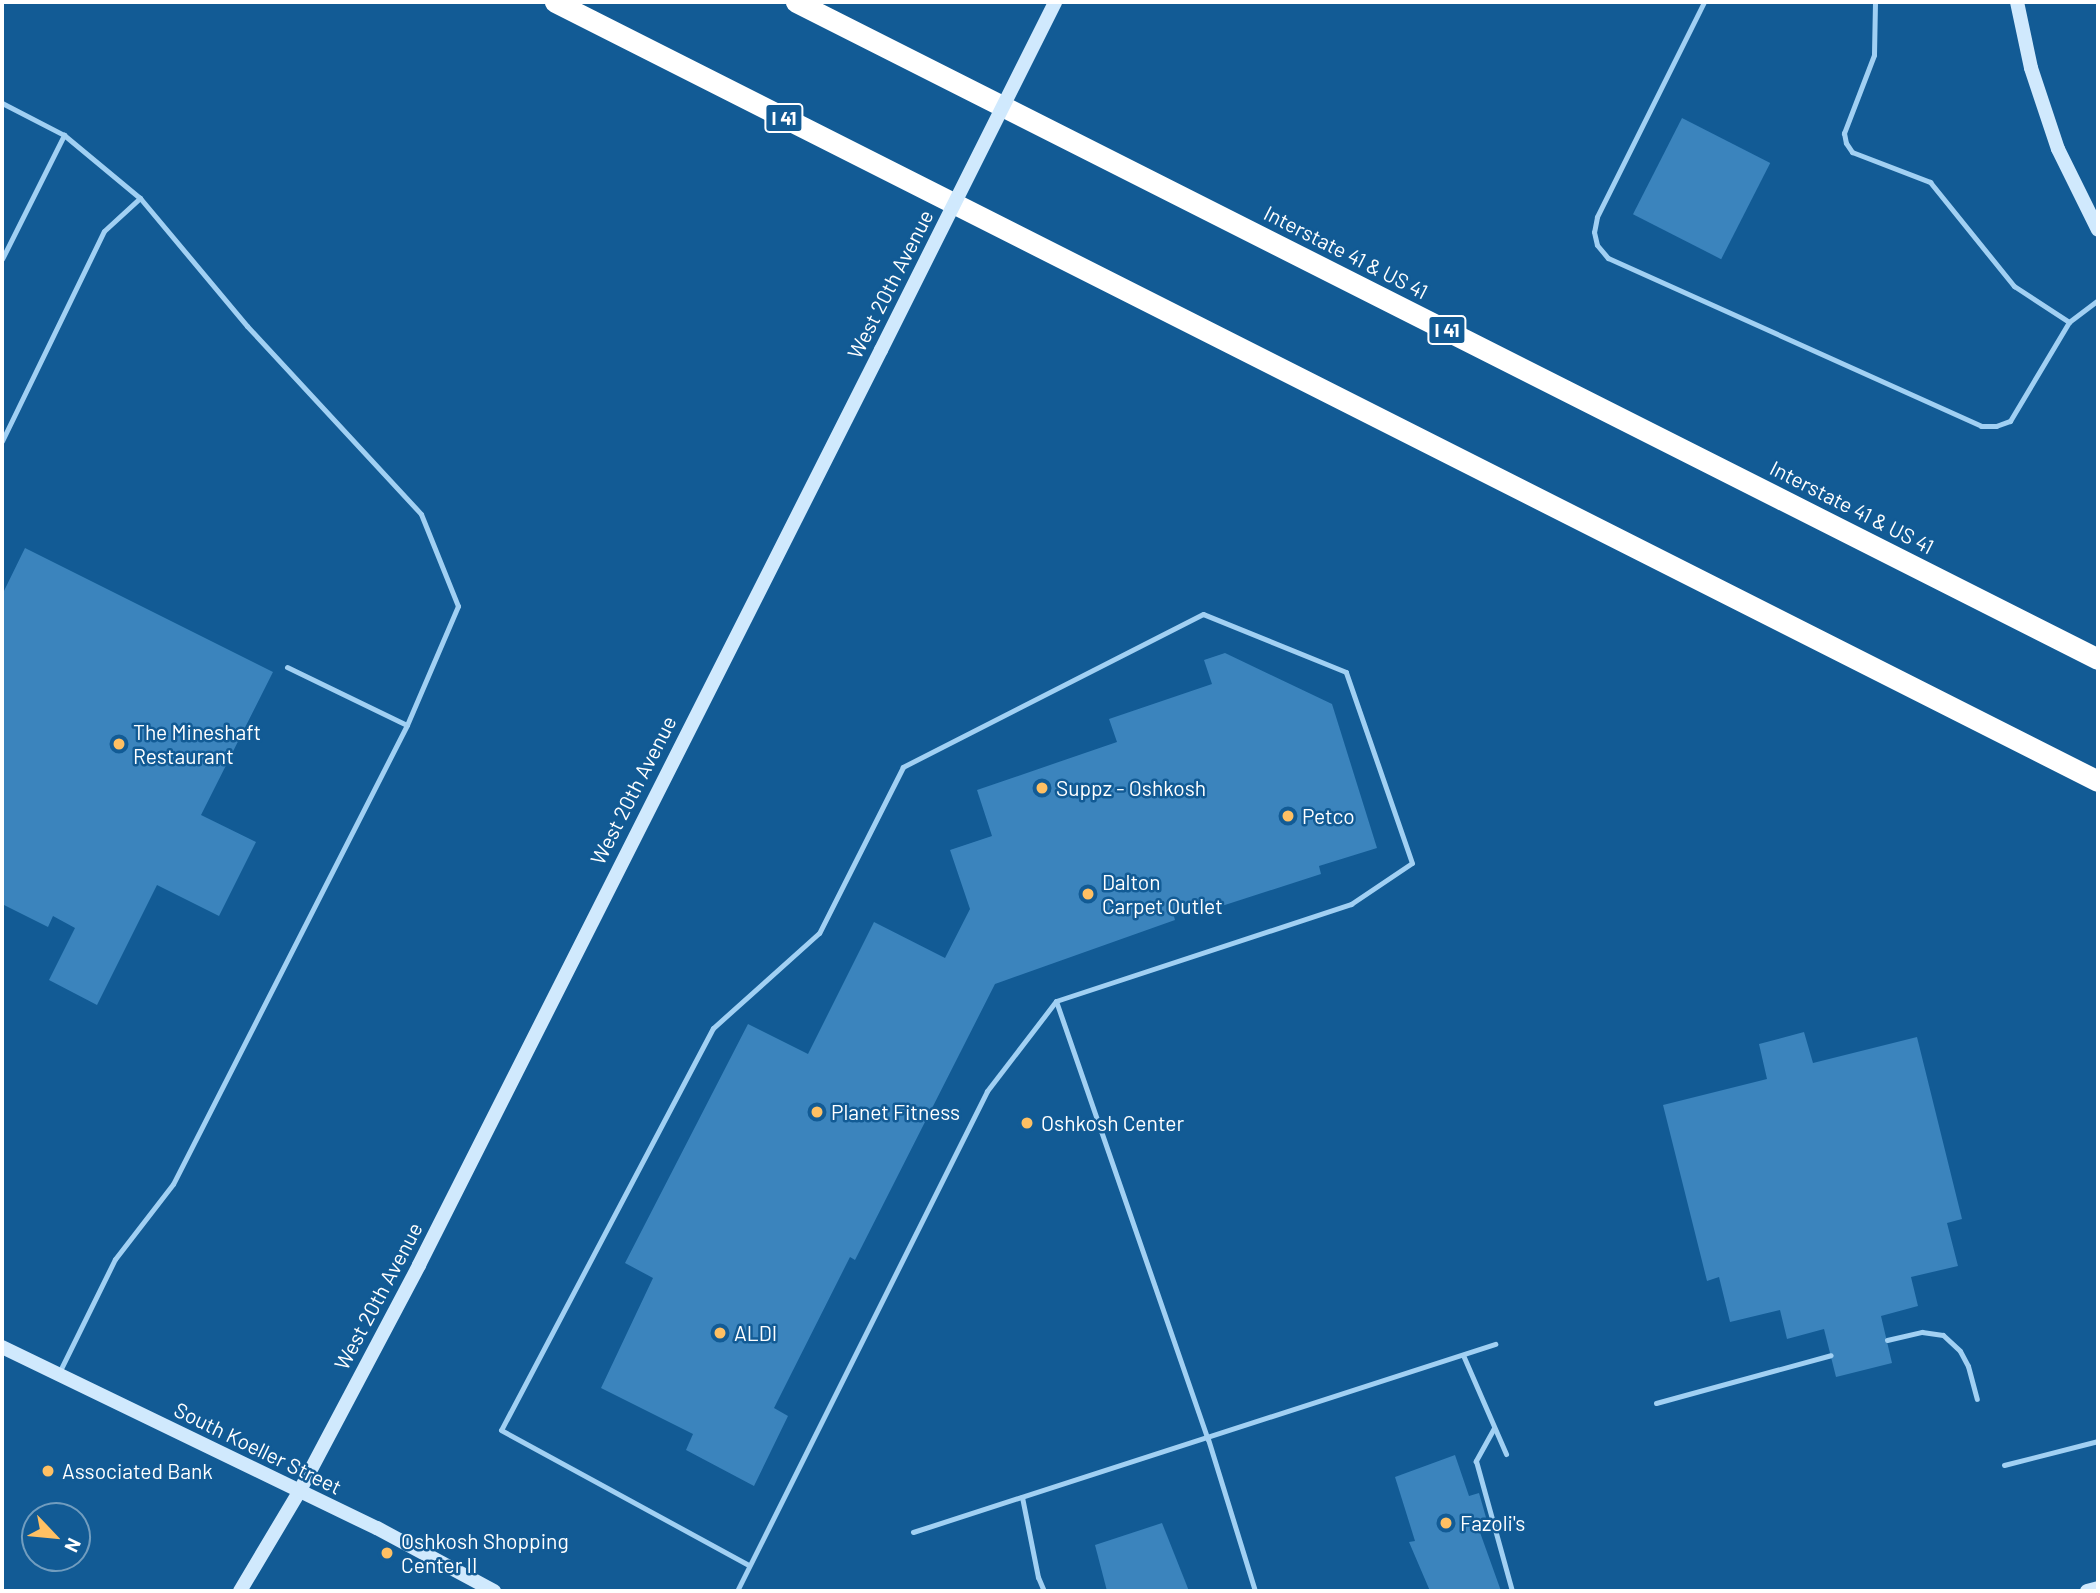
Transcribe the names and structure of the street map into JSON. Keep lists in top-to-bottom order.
{
  "streets": {
    "highway": ["I 41", "Interstate 41 & US 41"],
    "street": ["West 20th Avenue", "South Koeller Street"]
  },
  "crossings": [
    ["West 20th Avenue", "South Koeller Street"]
  ],
  "places": [
    "The Mineshaft Restaurant",
    "Suppz - Oshkosh",
    "Petco",
    "Dalton Carpet Outlet",
    "Planet Fitness",
    "Oshkosh Center",
    "ALDI",
    "Associated Bank",
    "Fazoli's",
    "Oshkosh Shopping Center II"
  ],
  "north": "bottom right"
}
